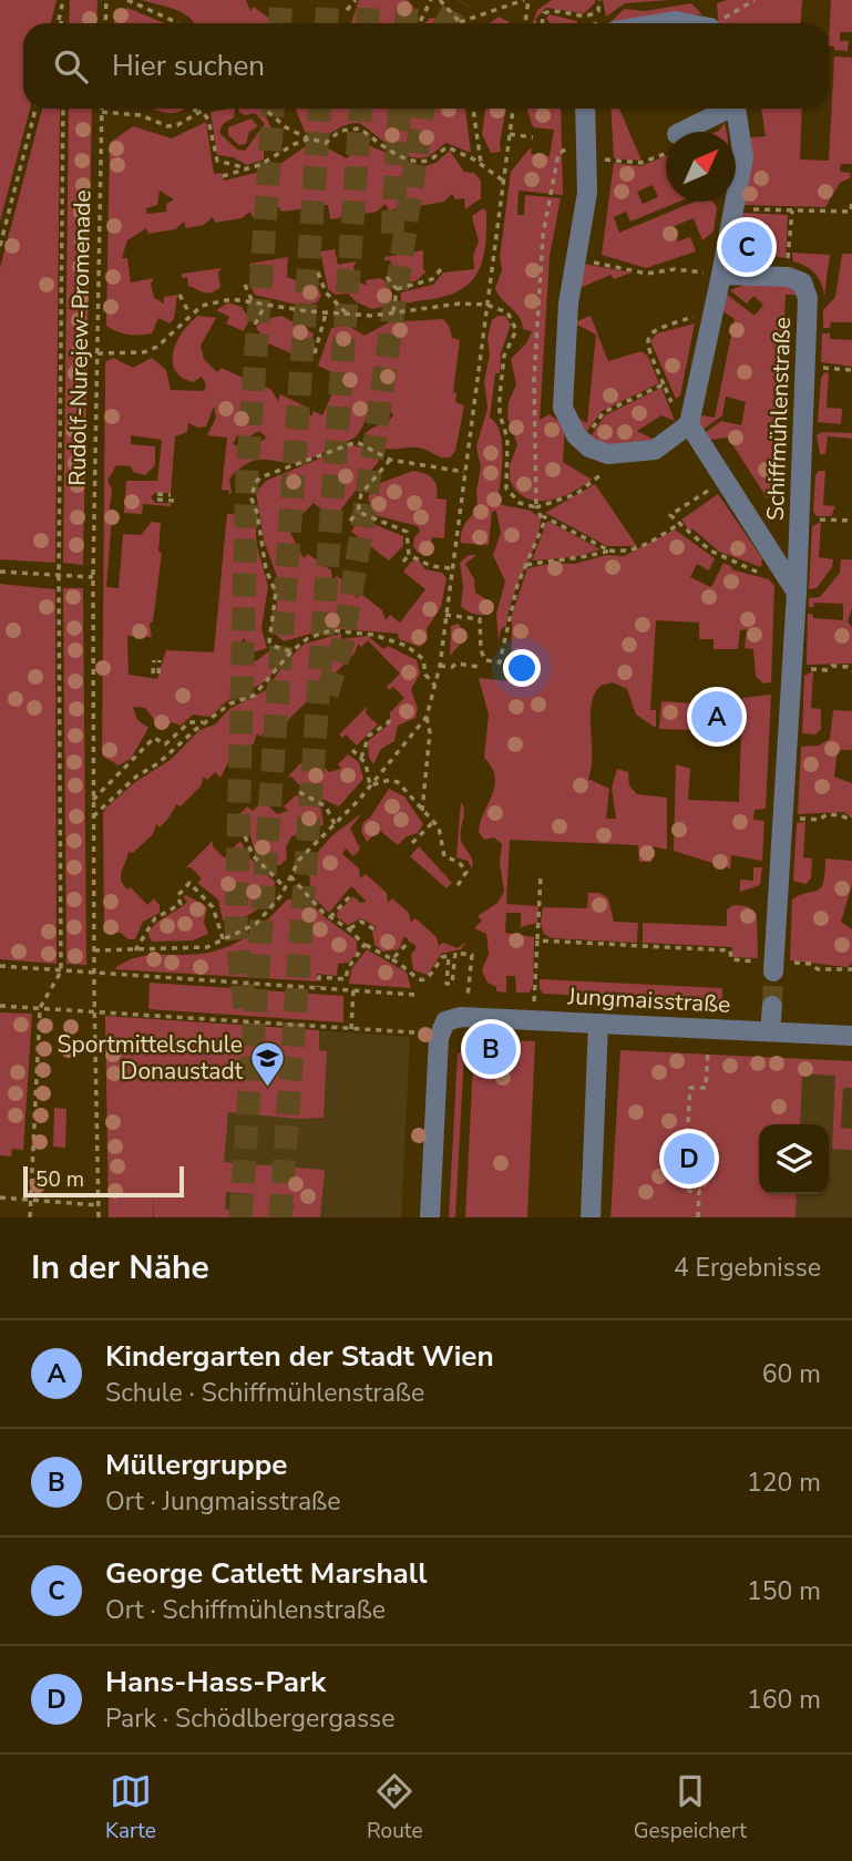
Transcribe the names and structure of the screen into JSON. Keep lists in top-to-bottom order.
{
  "streets": {
    "street": ["Schiffmühlenstraße", "Jungmaisstraße"],
    "path": ["Rudolf-Nurejew-Promenade"]
  },
  "places": {
    "school or university": ["Sportmittelschule Donaustadt"]
  },
  "scale_bar": "50 m",
  "north": "top right",
  "page": {
    "search": "Hier suchen",
    "pins": [
      "C",
      "A",
      "B",
      "D"
    ],
    "scale": "50 m",
    "heading": ["In der Nähe", "4 Ergebnisse"],
    "list": [
      {
        "mark": "A",
        "name": "Kindergarten der Stadt Wien",
        "note": "Schule · Schiffmühlenstraße",
        "value": "60 m"
      },
      {
        "mark": "B",
        "name": "Müllergruppe",
        "note": "Ort · Jungmaisstraße",
        "value": "120 m"
      },
      {
        "mark": "C",
        "name": "George Catlett Marshall",
        "note": "Ort · Schiffmühlenstraße",
        "value": "150 m"
      },
      {
        "mark": "D",
        "name": "Hans-Hass-Park",
        "note": "Park · Schödlbergergasse",
        "value": "160 m"
      }
    ],
    "nav": ["Karte", "Route", "Gespeichert"]
  }
}
